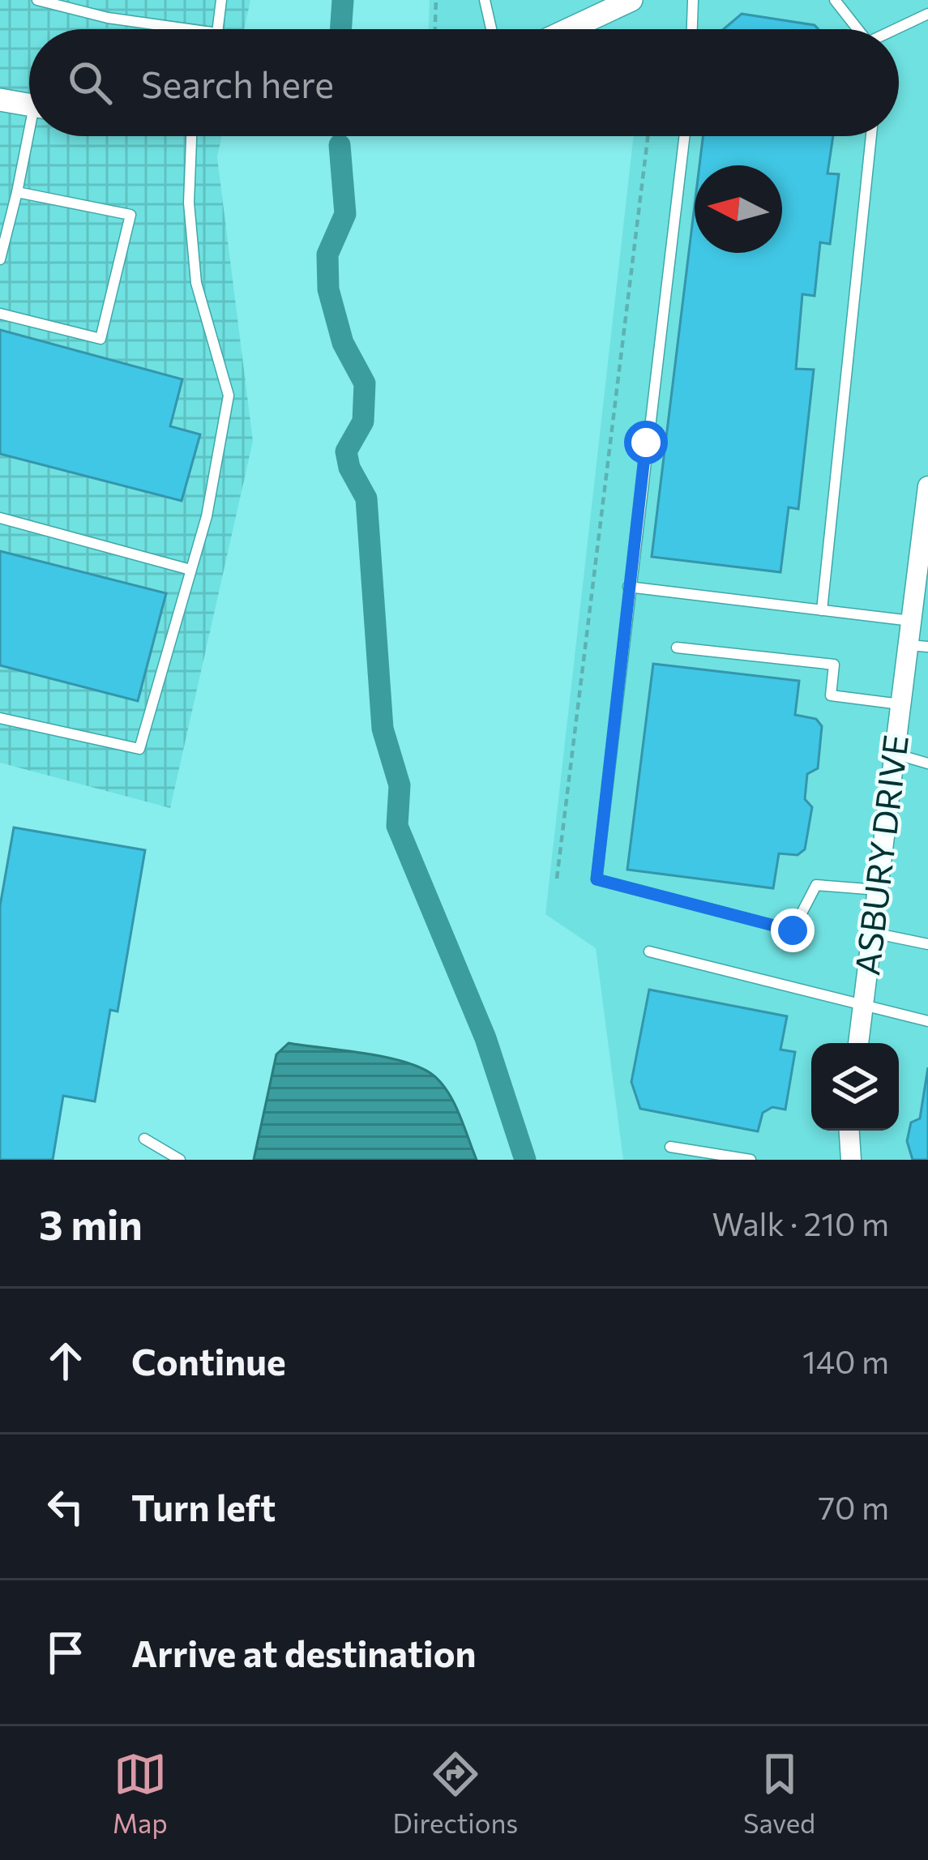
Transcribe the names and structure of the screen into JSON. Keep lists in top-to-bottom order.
{
  "streets": {
    "street": ["ASBURY DRIVE"]
  },
  "north": "left",
  "page": {
    "search": "Search here",
    "heading": ["3 min", "Walk · 210 m"],
    "list": [
      ["Continue", "140 m"],
      ["Turn left", "70 m"],
      "Arrive at destination"
    ],
    "nav": ["Map", "Directions", "Saved"]
  }
}
